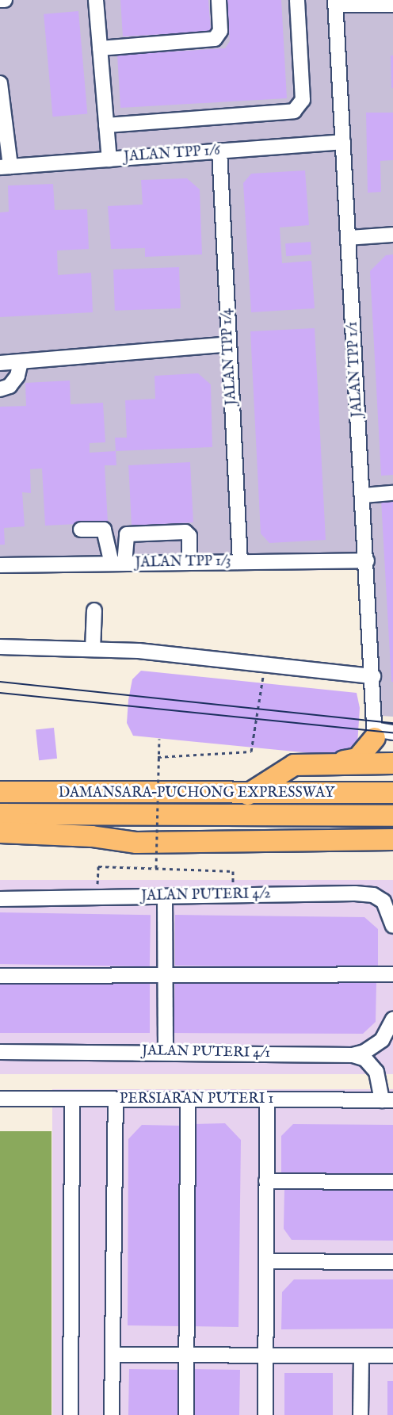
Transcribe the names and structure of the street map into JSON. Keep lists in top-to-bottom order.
{
  "streets": {
    "highway": ["DAMANSARA–PUCHONG EXPRESSWAY"],
    "street": [
      "JALAN TPP 1/6",
      "JALAN TPP 1/4",
      "JALAN TPP 1/1",
      "JALAN TPP 1/3",
      "JALAN PUTERI 4/2",
      "JALAN PUTERI 4/1",
      "PERSIARAN PUTERI 1"
    ]
  },
  "crossings": [
    ["JALAN TPP 1/6", "JALAN TPP 1/4"],
    ["JALAN TPP 1/6", "JALAN TPP 1/1"],
    ["JALAN TPP 1/4", "JALAN TPP 1/3"],
    ["JALAN TPP 1/1", "JALAN TPP 1/3"]
  ]
}
